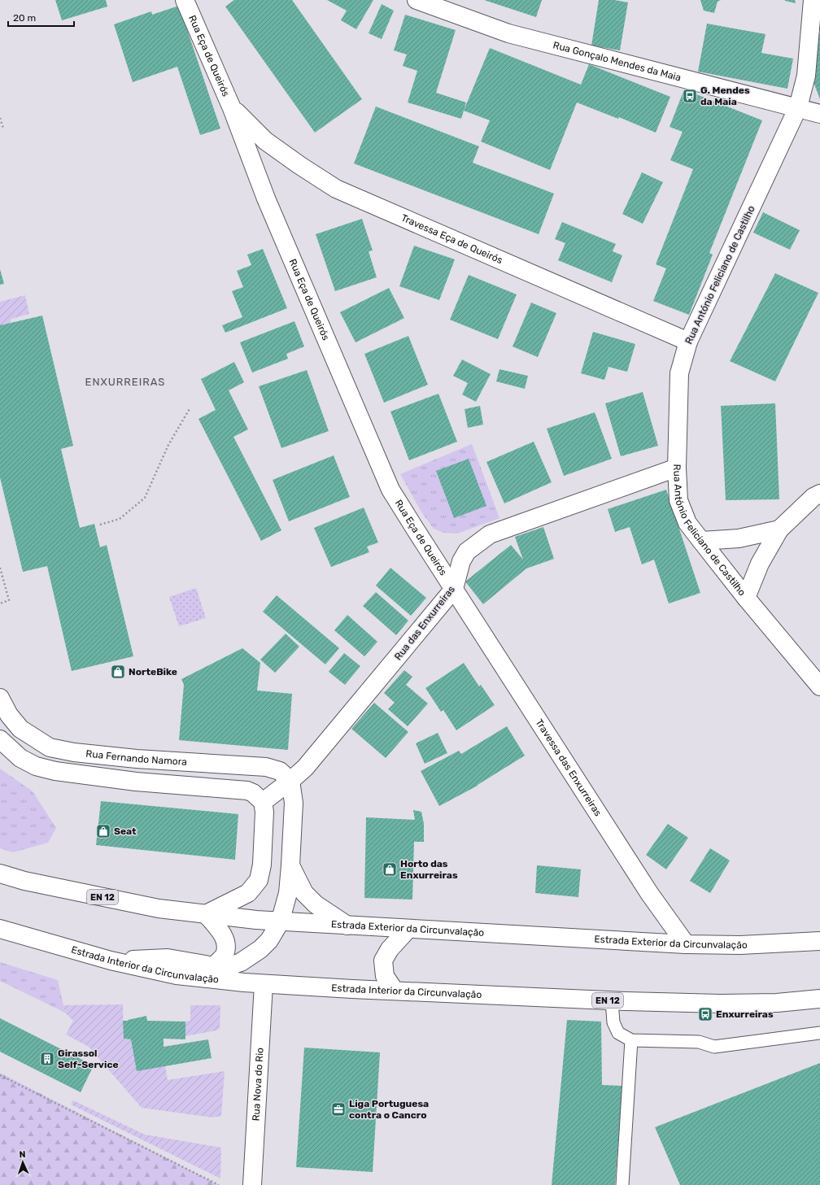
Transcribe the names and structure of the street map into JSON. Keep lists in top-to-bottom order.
{
  "streets": {
    "street": [
      "Rua Eça de Queirós",
      "Rua Gonçalo Mendes da Maia",
      "Travessa Eça de Queirós",
      "Rua António Feliciano de Castilho",
      "Rua das Enxurreiras",
      "Rua Fernando Namora",
      "Travessa das Enxurreiras",
      "EN 12",
      "Estrada Exterior da Circunvalação",
      "Estrada Interior da Circunvalação",
      "Rua Nova do Rio"
    ]
  },
  "crossings": [
    ["Rua Eça de Queirós", "Travessa Eça de Queirós"],
    ["Rua Eça de Queirós", "Rua das Enxurreiras"],
    ["Rua Eça de Queirós", "Travessa das Enxurreiras"],
    ["Rua Gonçalo Mendes da Maia", "Rua António Feliciano de Castilho"],
    ["Travessa Eça de Queirós", "Rua António Feliciano de Castilho"],
    ["Rua António Feliciano de Castilho", "Rua das Enxurreiras"],
    ["Rua das Enxurreiras", "Rua Fernando Namora"],
    ["Rua das Enxurreiras", "Travessa das Enxurreiras"],
    ["Travessa das Enxurreiras", "Estrada Exterior da Circunvalação"],
    ["Estrada Interior da Circunvalação", "Rua Nova do Rio"]
  ],
  "districts": ["ENXURREIRAS"],
  "places": {
    "bus stop": ["G. Mendes da Maia", "Enxurreiras"],
    "shop": ["NorteBike", "Seat", "Horto das Enxurreiras"],
    "building": ["Girassol Self-Service"],
    "office": ["Liga Portuguesa contra o Cancro"]
  },
  "scale_bar": "20 m",
  "north": "top"
}
